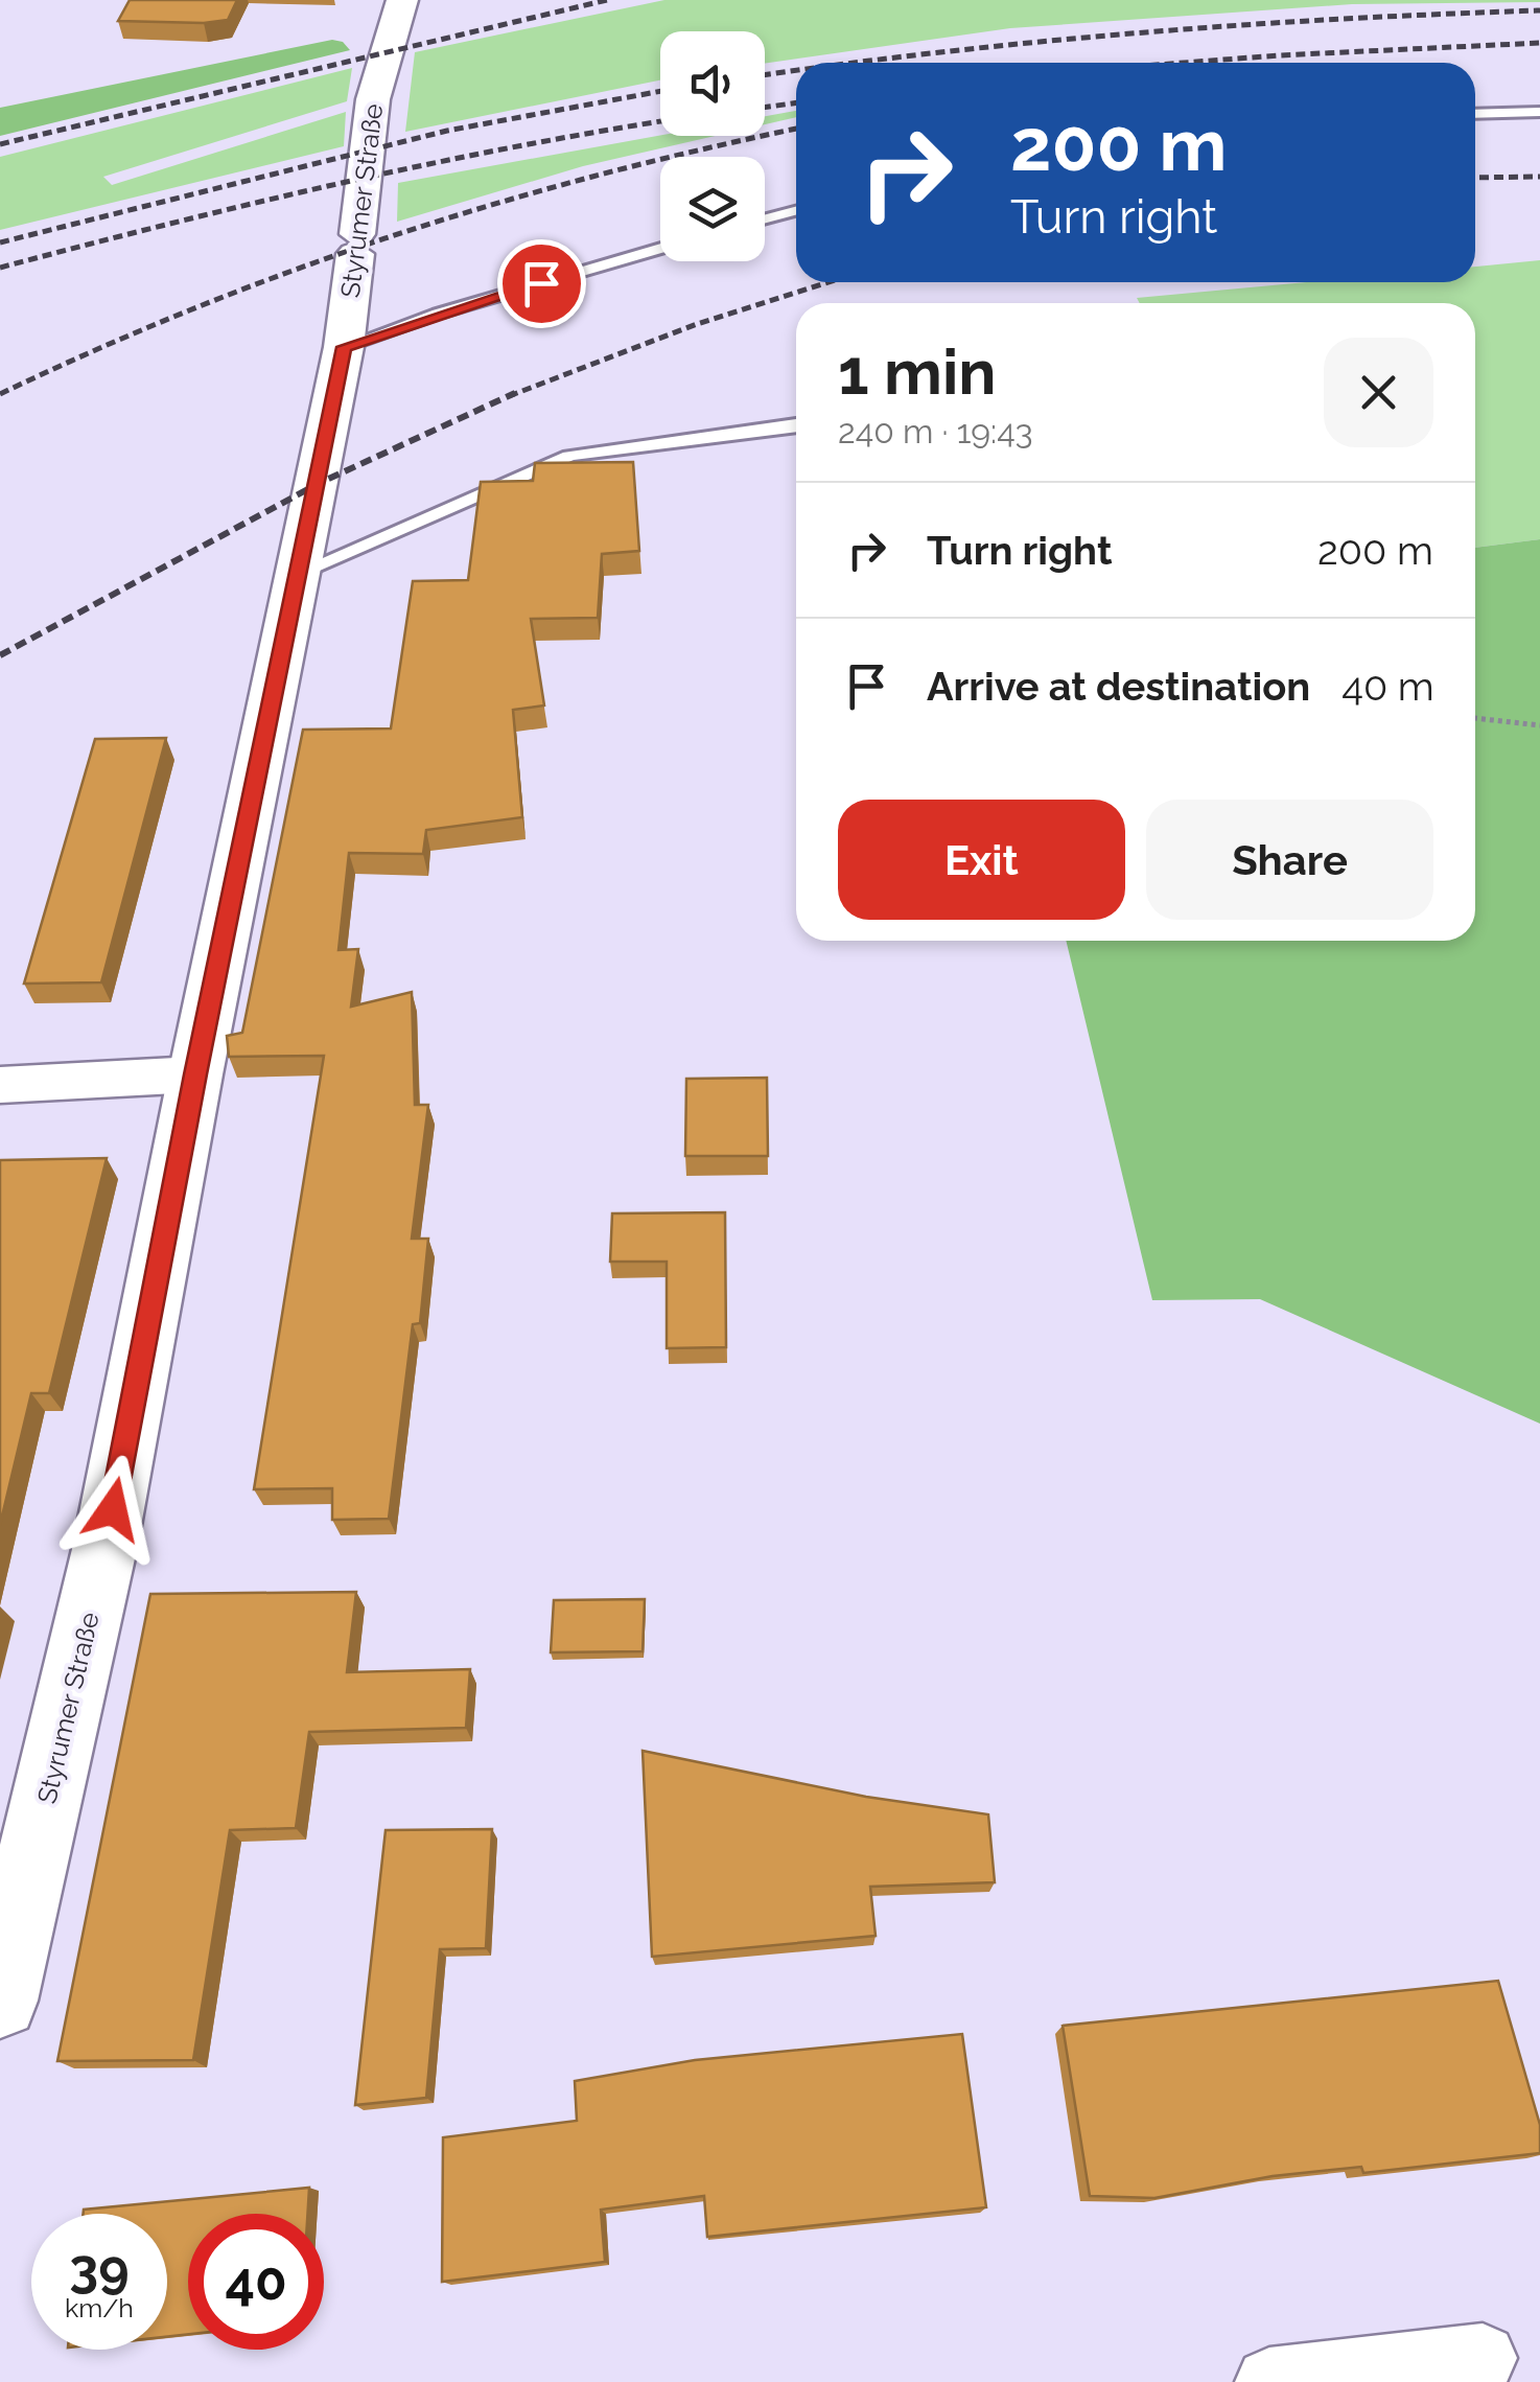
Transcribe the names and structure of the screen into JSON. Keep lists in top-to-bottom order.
{
  "streets": {
    "street": ["Styrumer Straße"]
  },
  "page": {
    "turn": ["200 m", "Turn right"],
    "heading": ["1 min", "240 m · 19:43"],
    "list": [
      {
        "name": "Turn right",
        "value": "200 m"
      },
      {
        "name": "Arrive at destination",
        "value": "40 m"
      }
    ],
    "buttons": ["Exit", "Share"],
    "speed": "39 km/h",
    "limit": "40"
  }
}
